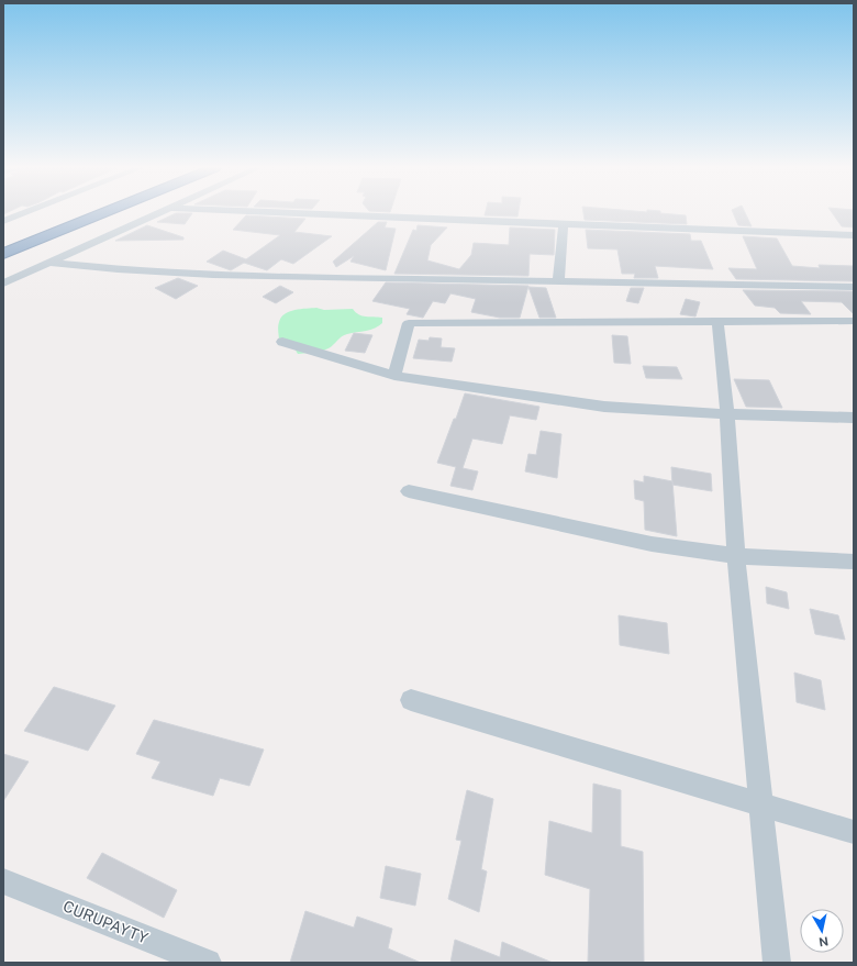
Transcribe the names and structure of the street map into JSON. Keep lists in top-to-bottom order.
{
  "streets": {
    "street": ["CURUPAYTY"]
  },
  "north": "bottom"
}
